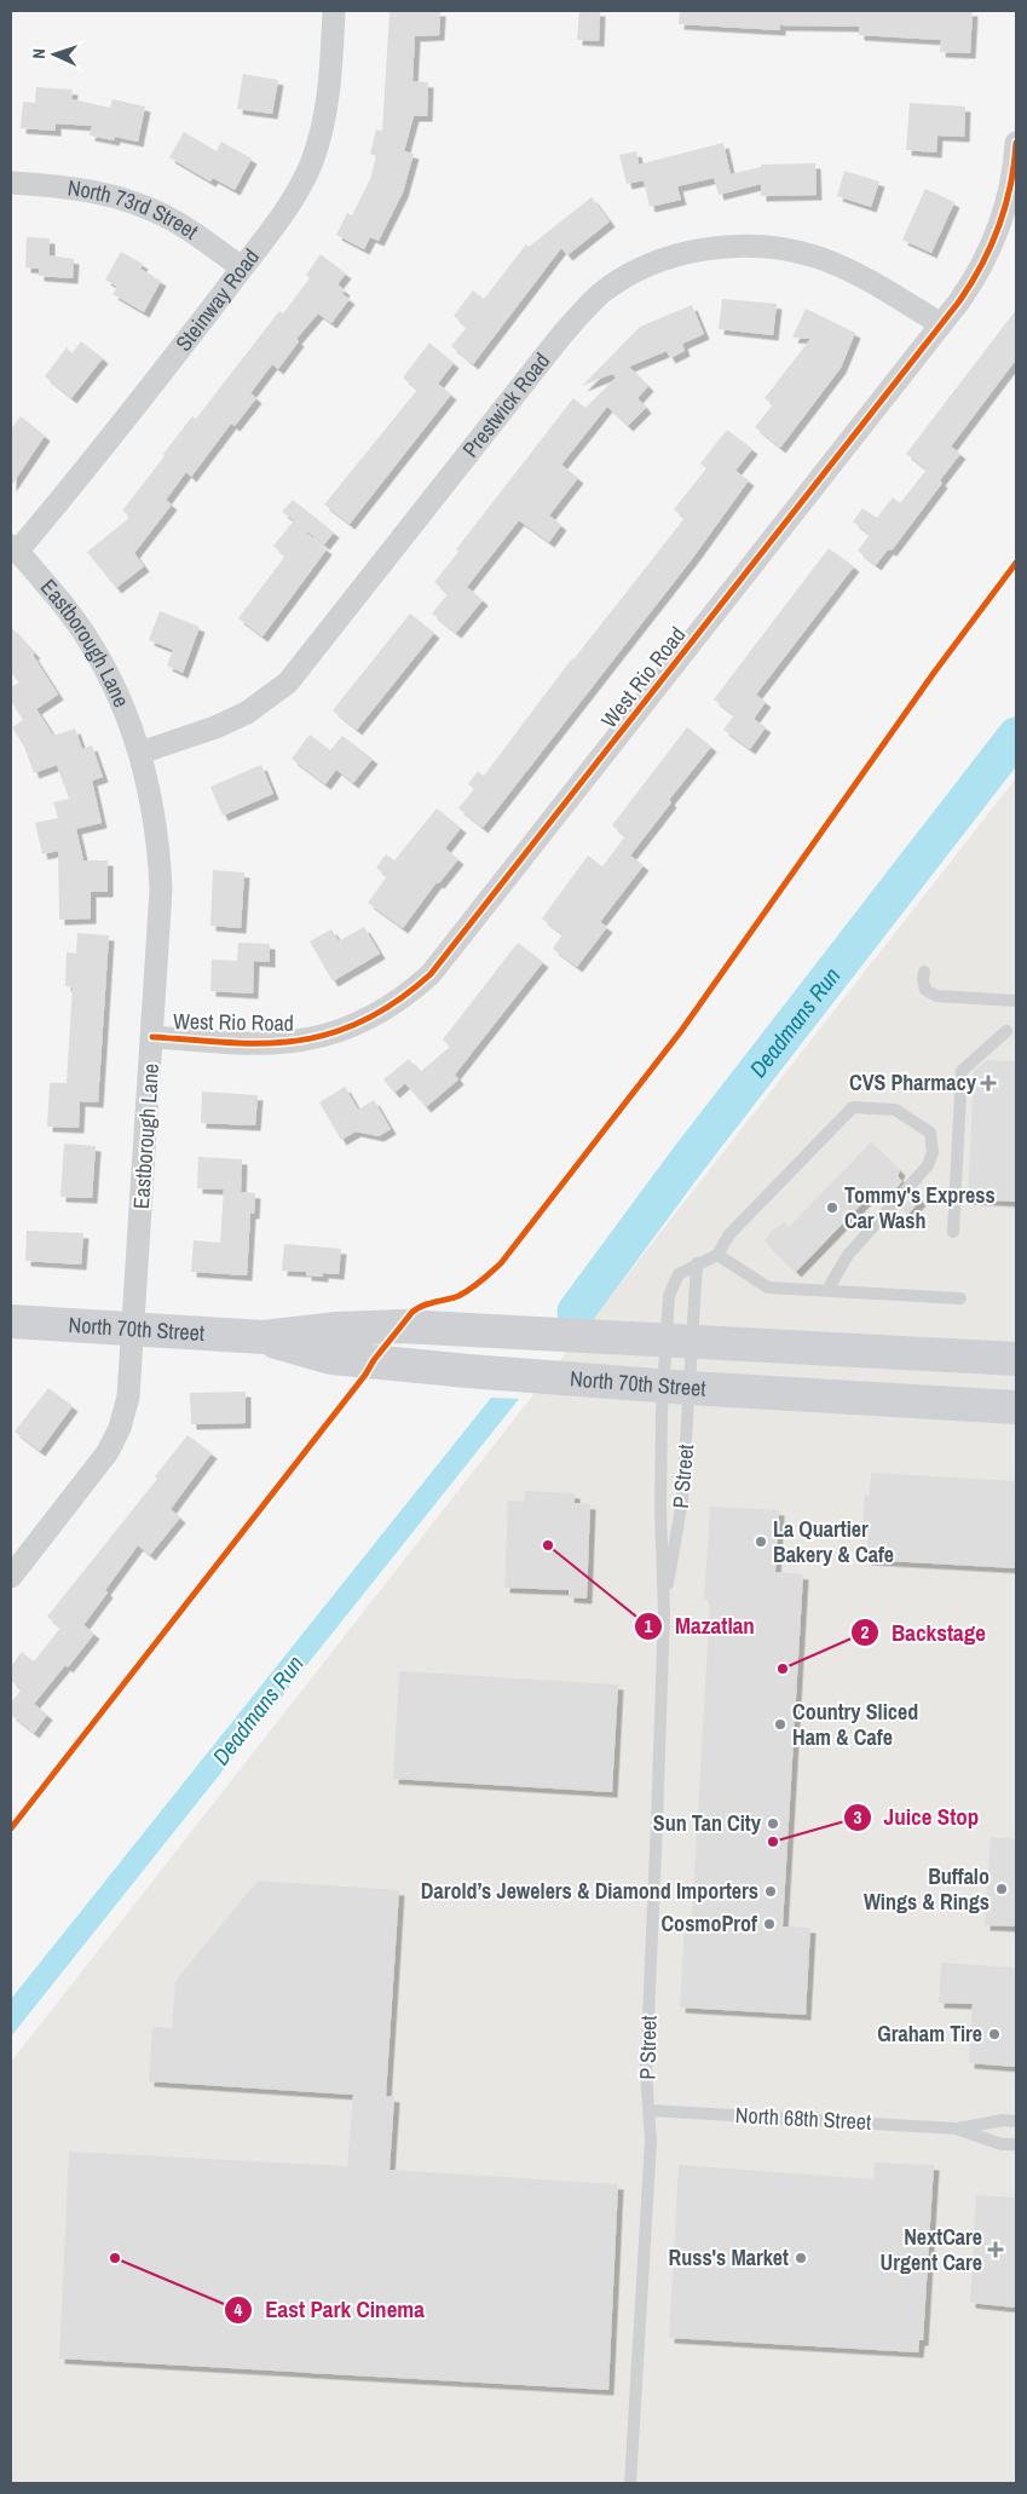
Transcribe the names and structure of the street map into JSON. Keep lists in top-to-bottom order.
{
  "streets": {
    "main road": ["North 70th Street"],
    "street": [
      "North 73rd Street",
      "Steinway Road",
      "Prestwick Road",
      "Eastborough Lane",
      "West Rio Road"
    ],
    "lane": ["P Street", "North 68th Street"]
  },
  "crossings": [
    ["North 73rd Street", "Steinway Road"],
    ["Steinway Road", "Eastborough Lane"],
    ["Prestwick Road", "Eastborough Lane"],
    ["Prestwick Road", "West Rio Road"],
    ["Eastborough Lane", "West Rio Road"],
    ["Eastborough Lane", "North 70th Street"],
    ["North 70th Street", "P Street"],
    ["P Street", "North 68th Street"]
  ],
  "water": ["Deadmans Run"],
  "places": {
    "health": ["CVS Pharmacy", "NextCare Urgent Care"],
    "other": [
      "Tommy's Express Car Wash",
      "La Quartier Bakery & Cafe",
      "Mazatlan",
      "Backstage",
      "Country Sliced Ham & Cafe",
      "Sun Tan City",
      "Juice Stop",
      "Buffalo Wings & Rings",
      "Darold’s Jewelers & Diamond Importers",
      "CosmoProf",
      "Graham Tire",
      "East Park Cinema",
      "Russ's Market"
    ]
  },
  "north": "left"
}
